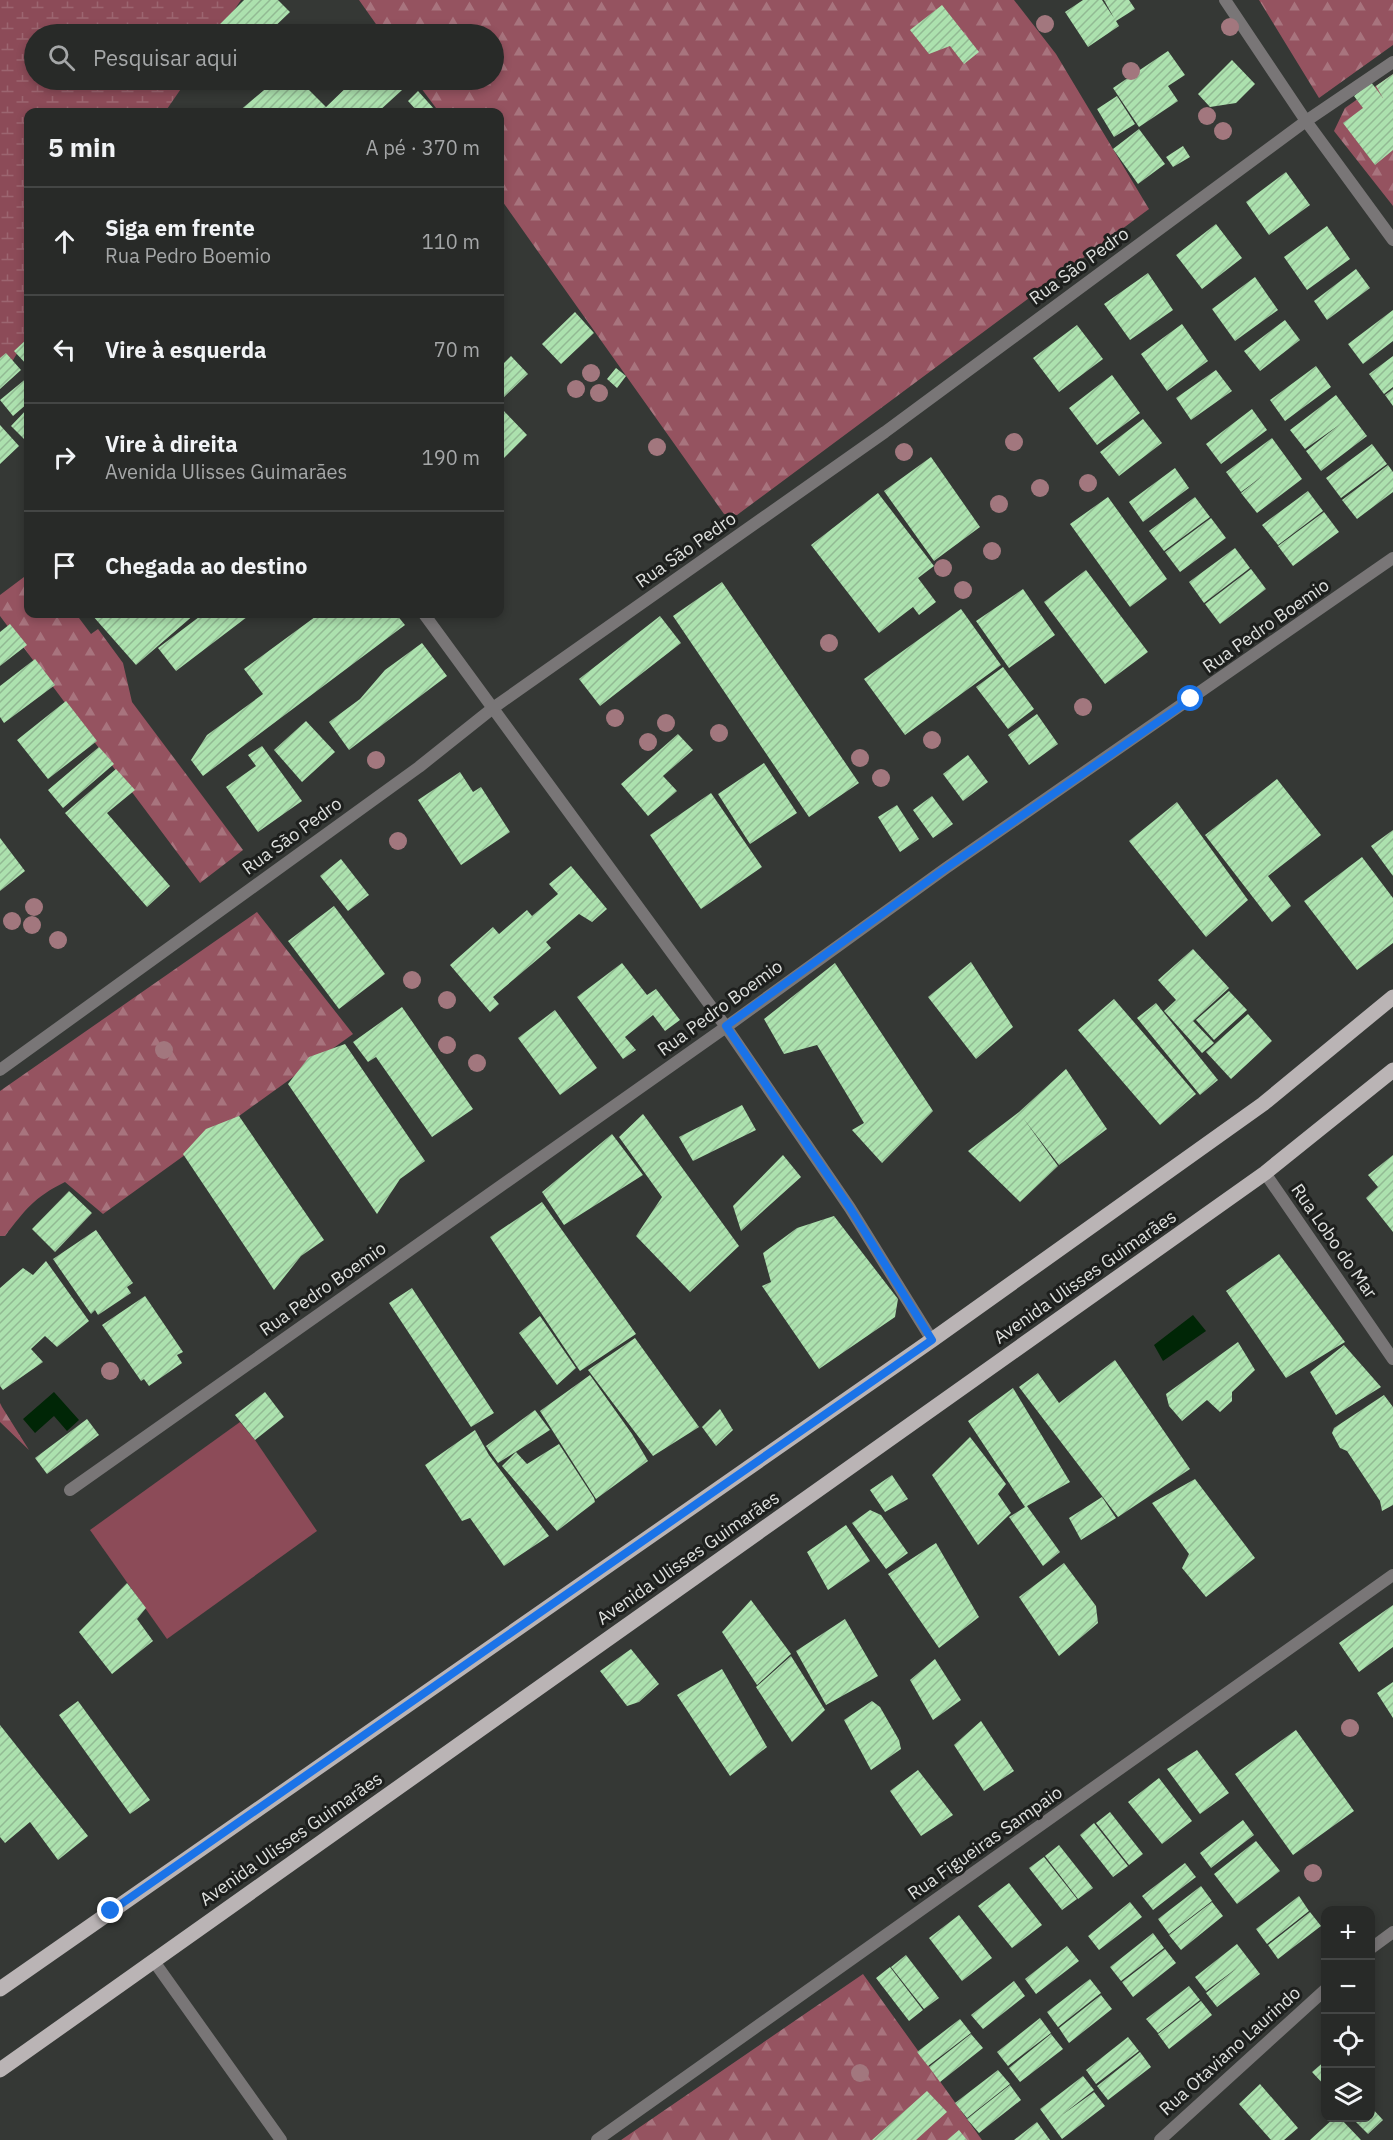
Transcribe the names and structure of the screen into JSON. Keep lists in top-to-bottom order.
{
  "streets": {
    "main road": ["Avenida Ulisses Guimarães"],
    "street": [
      "Rua São Pedro",
      "Rua Pedro Boemio",
      "Rua Lobo do Mar",
      "Rua Figueiras Sampaio",
      "Rua Otaviano Laurindo"
    ]
  },
  "crossings": [
    ["Rua Lobo do Mar", "Avenida Ulisses Guimarães"]
  ],
  "page": {
    "search": "Pesquisar aqui",
    "heading": ["5 min", "A pé · 370 m"],
    "list": [
      ["Siga em frente", "Rua Pedro Boemio", "110 m"],
      ["Vire à esquerda", "70 m"],
      ["Vire à direita", "Avenida Ulisses Guimarães", "190 m"],
      "Chegada ao destino"
    ],
    "map_buttons": ["+", "−"]
  }
}
